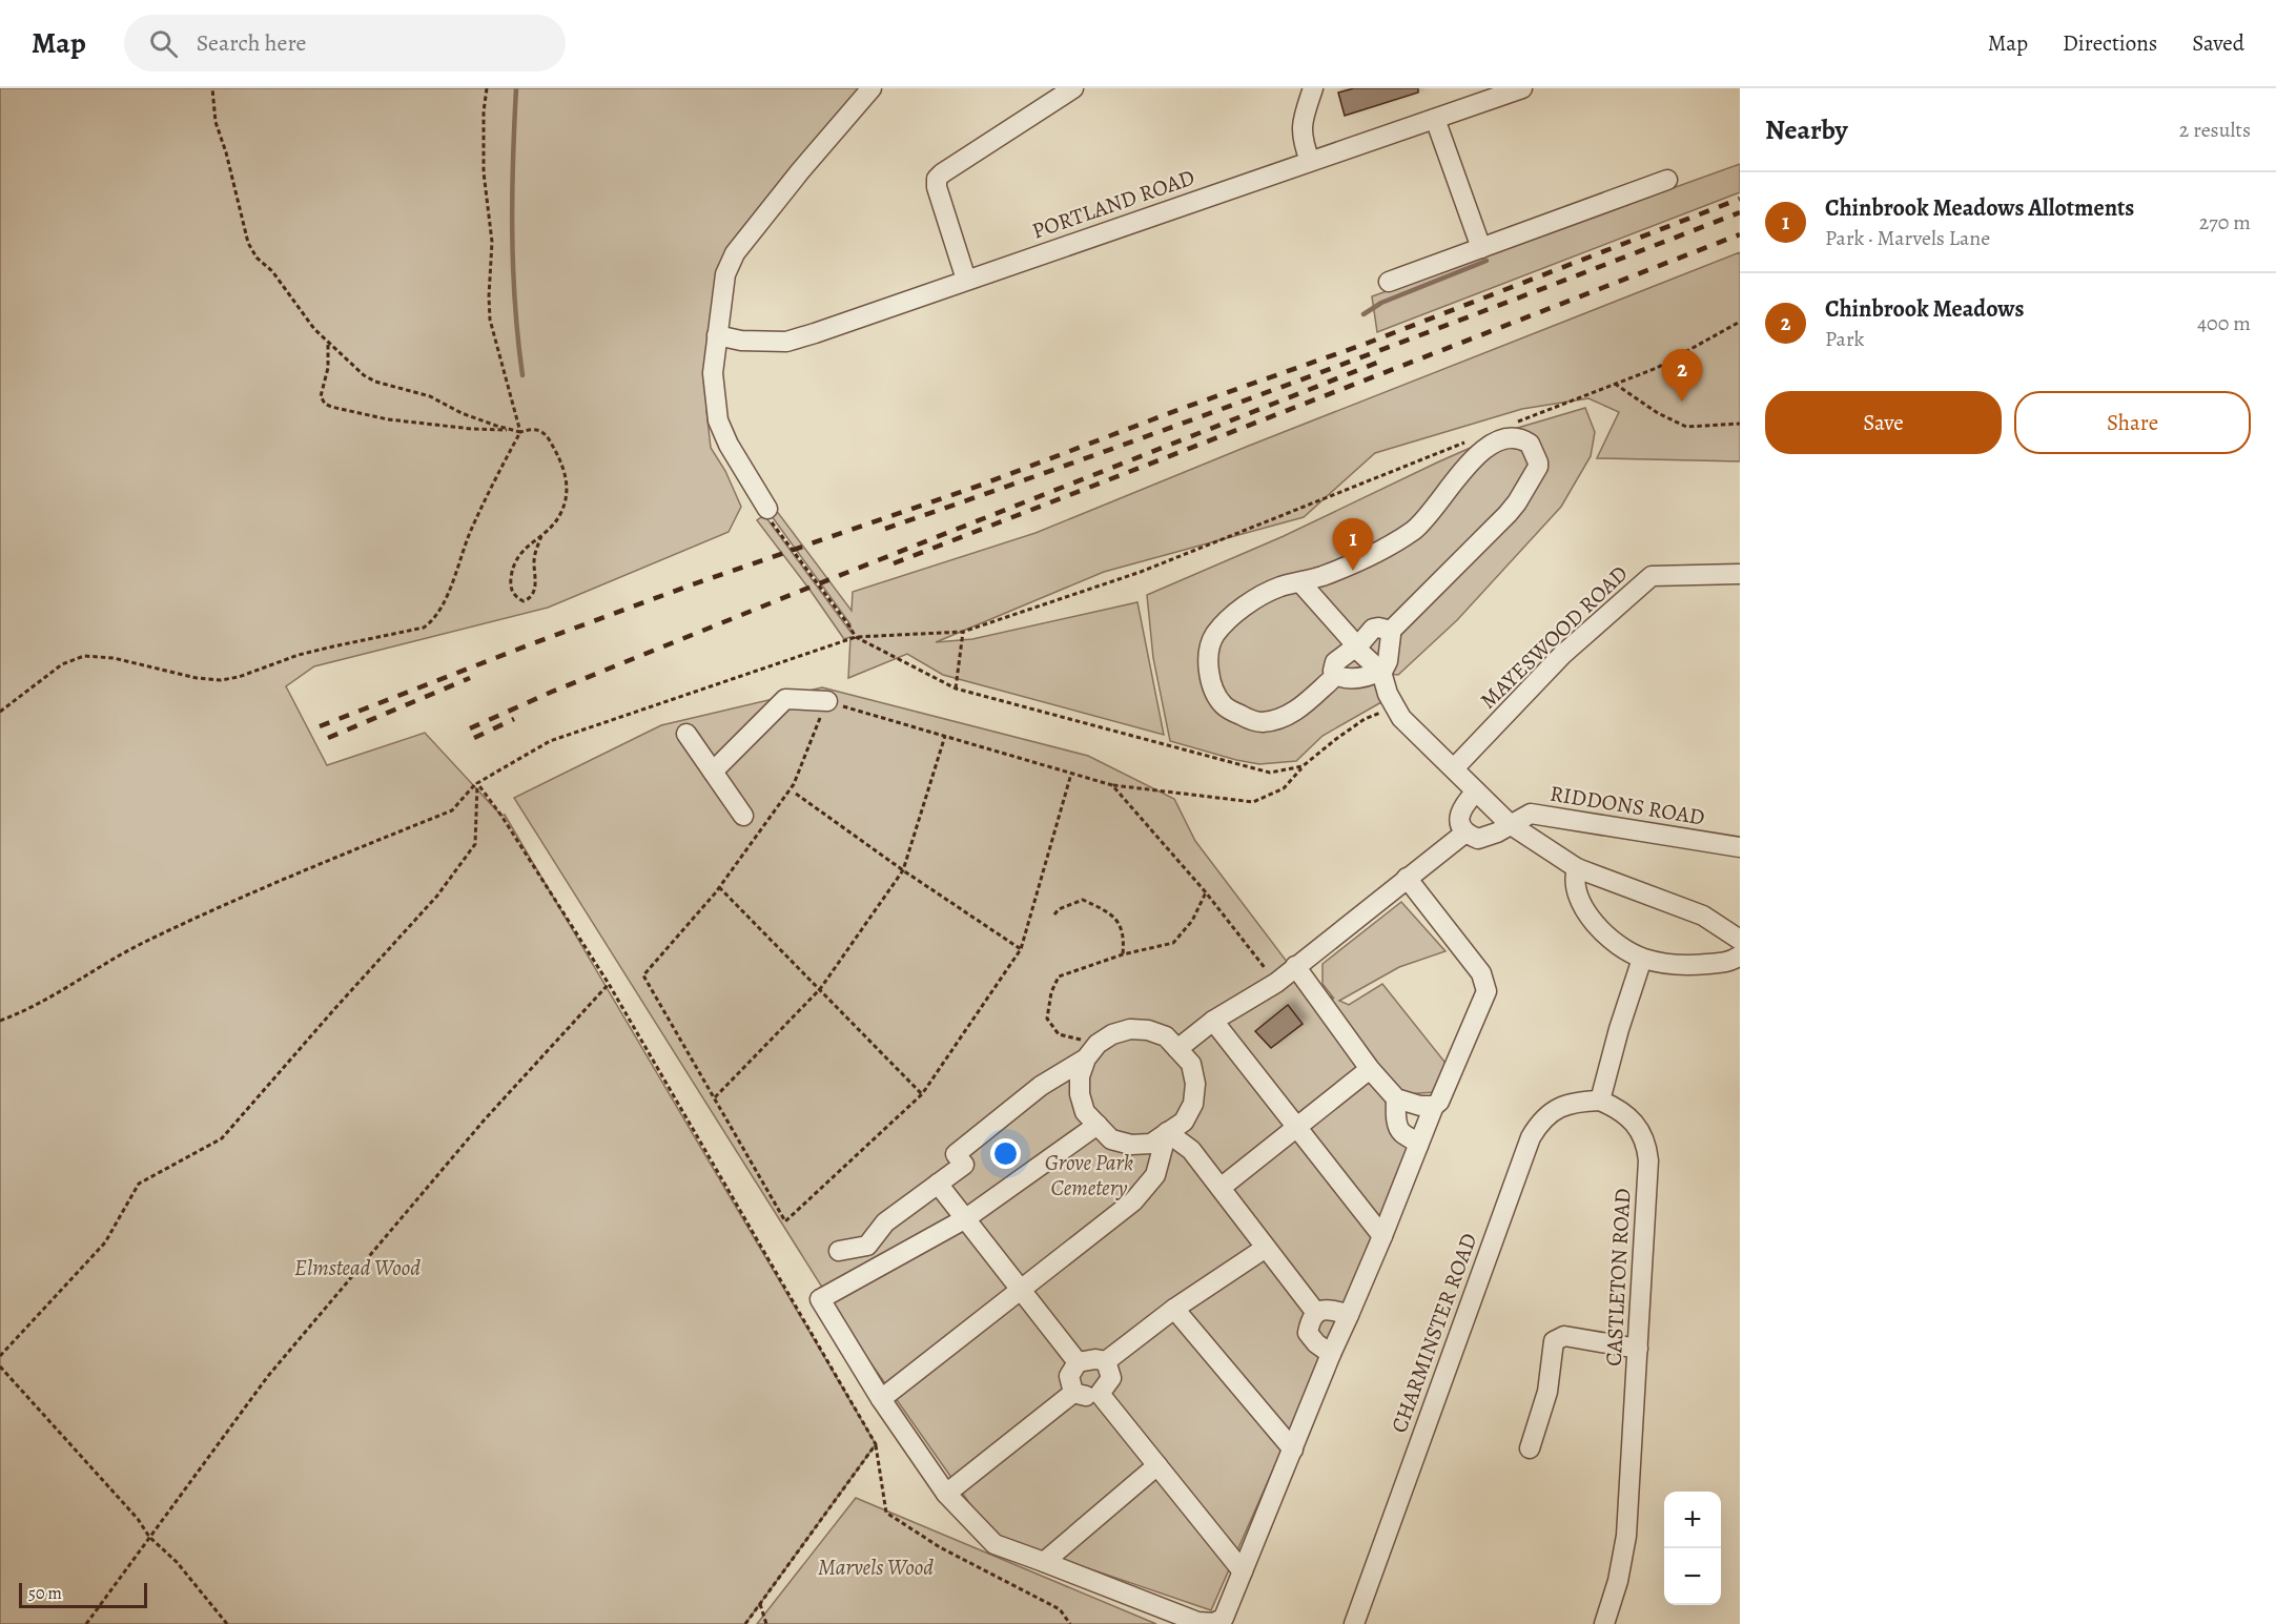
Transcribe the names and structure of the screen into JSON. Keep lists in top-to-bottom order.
{
  "streets": {
    "street": [
      "PORTLAND ROAD",
      "MAYESWOOD ROAD",
      "RIDDONS ROAD",
      "CASTLETON ROAD",
      "CHARMINSTER ROAD"
    ]
  },
  "crossings": [
    ["CASTLETON ROAD", "CHARMINSTER ROAD"]
  ],
  "parks": ["Grove Park Cemetery", "Elmstead Wood", "Marvels Wood"],
  "scale_bar": "50 m",
  "page": {
    "header": "Map",
    "search": "Search here",
    "nav": ["Map", "Directions", "Saved"],
    "heading": ["Nearby", "2 results"],
    "list": [
      {
        "mark": "1",
        "name": "Chinbrook Meadows Allotments",
        "note": "Park · Marvels Lane",
        "value": "270 m"
      },
      {
        "mark": "2",
        "name": "Chinbrook Meadows",
        "note": "Park",
        "value": "400 m"
      }
    ],
    "pins": ["2", "1"],
    "buttons": ["Save", "Share"],
    "map_buttons": ["+", "−"],
    "scale": "50 m"
  }
}
